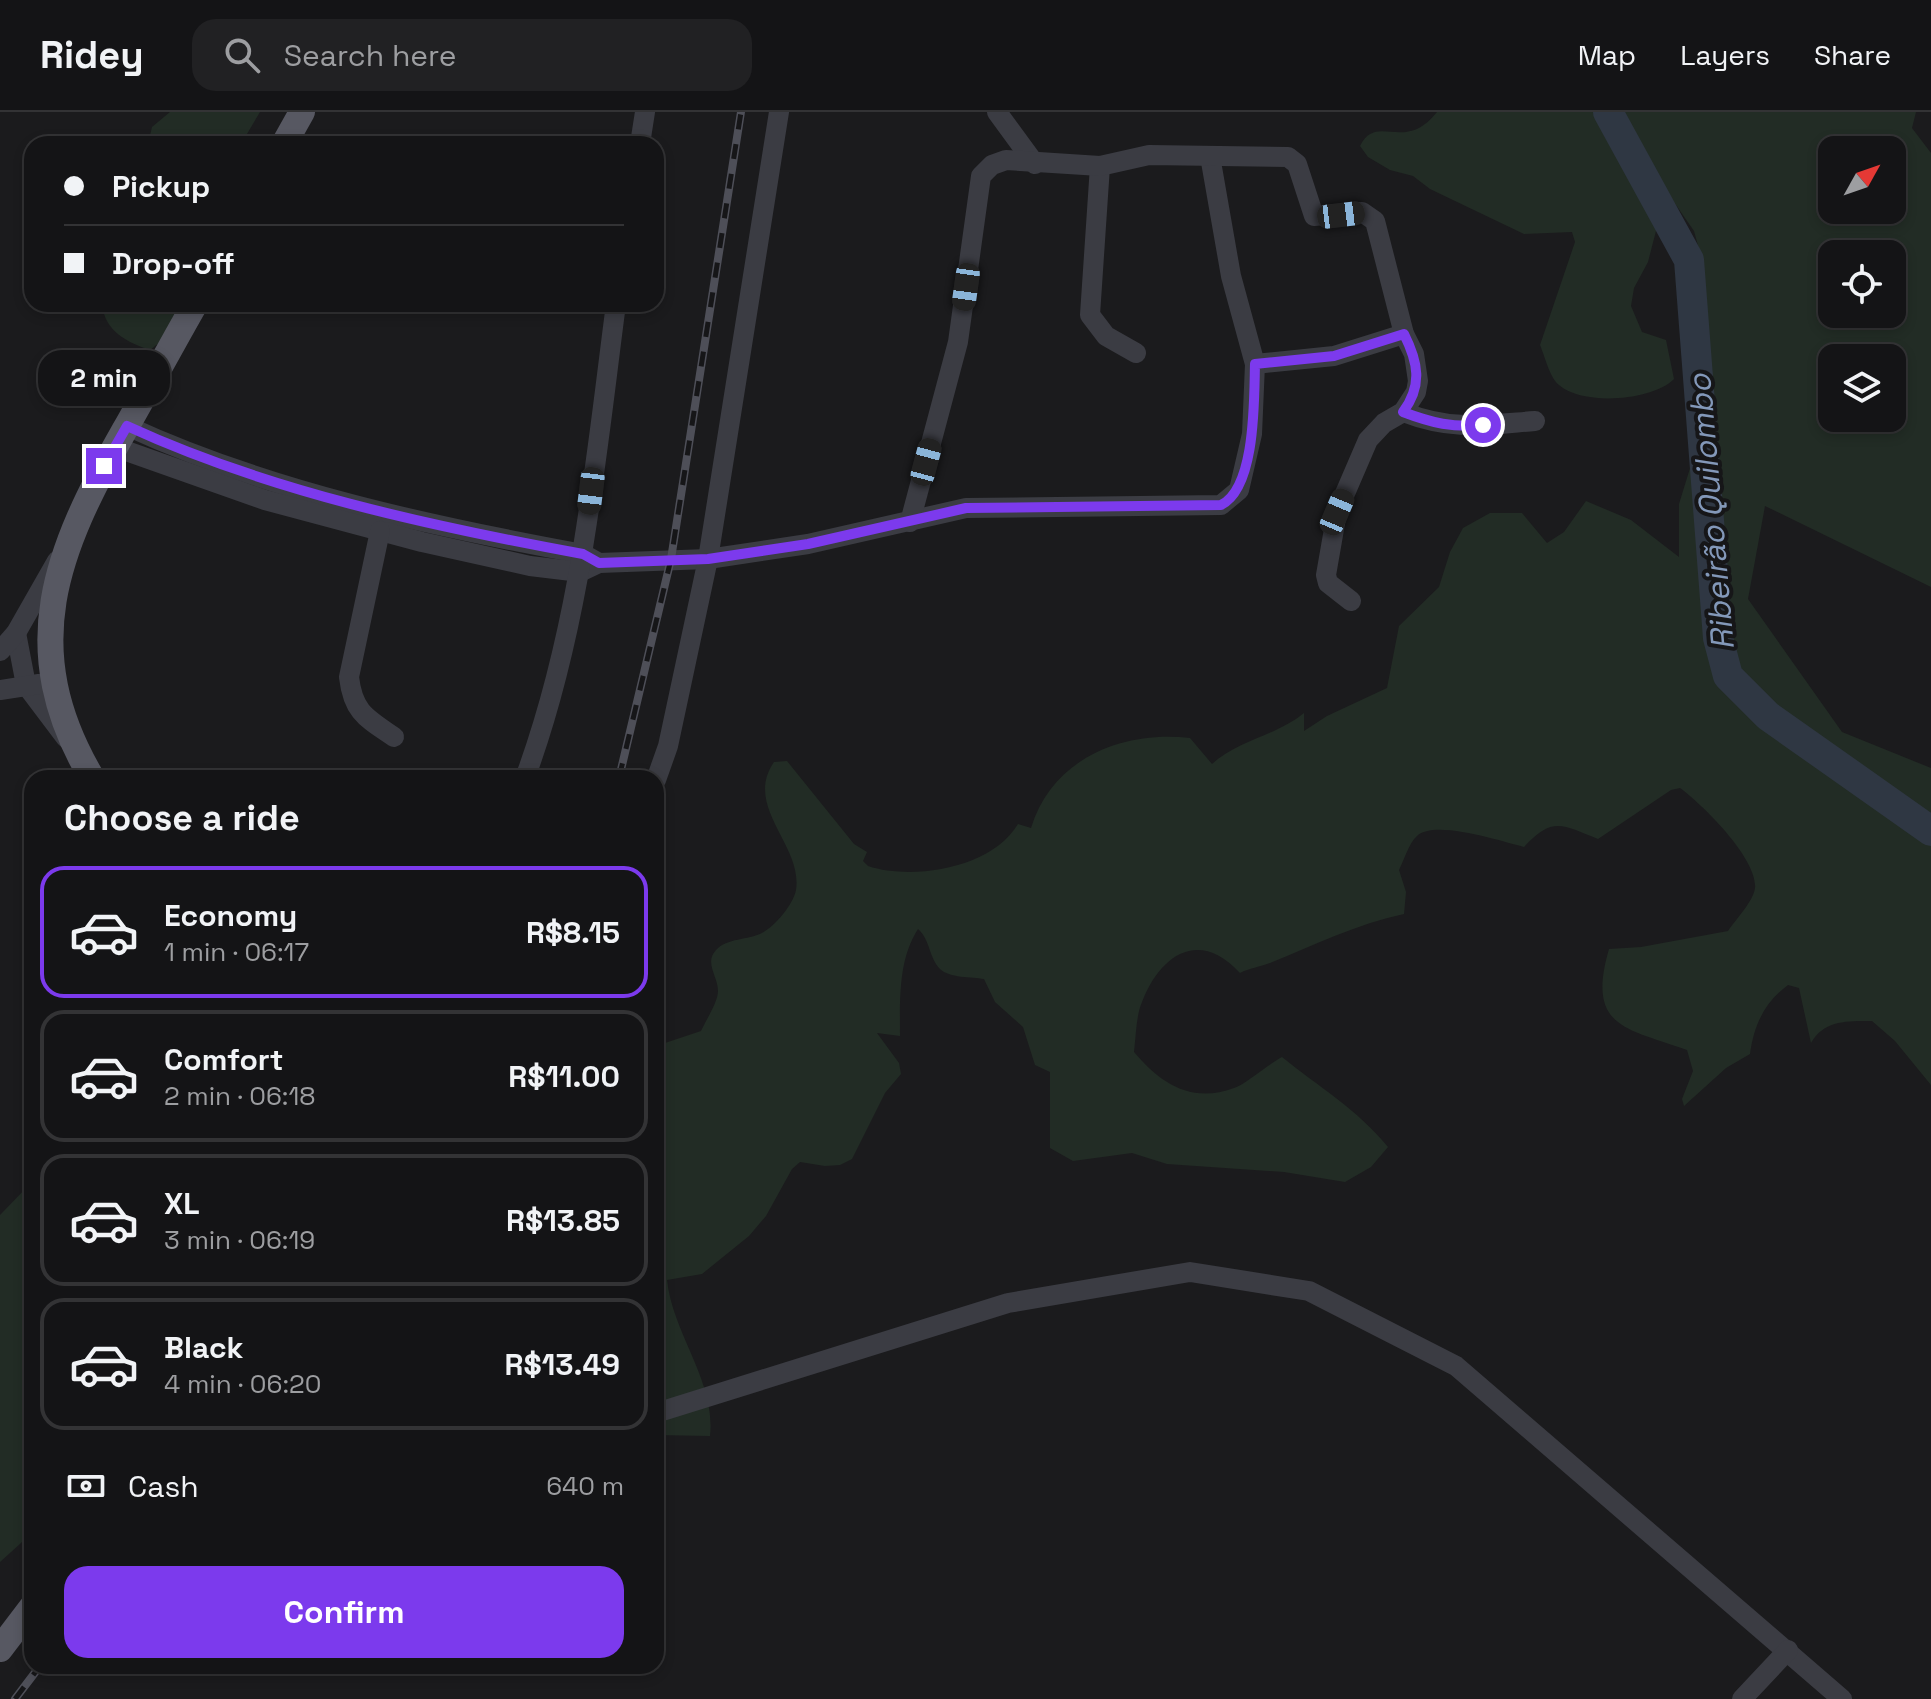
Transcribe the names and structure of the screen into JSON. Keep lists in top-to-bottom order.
{
  "water": ["Ribeirão Quilombo"],
  "north": "top right",
  "page": {
    "header": "Ridey",
    "search": "Search here",
    "nav": ["Map", "Layers", "Share"],
    "banner": ["Pickup", "Drop-off"],
    "bubble": "2 min",
    "heading": "Choose a ride",
    "list": [
      {
        "name": "Economy",
        "note": "1 min · 06:17",
        "value": "R$8.15"
      },
      {
        "name": "Comfort",
        "note": "2 min · 06:18",
        "value": "R$11.00"
      },
      {
        "name": "XL",
        "note": "3 min · 06:19",
        "value": "R$13.85"
      },
      {
        "name": "Black",
        "note": "4 min · 06:20",
        "value": "R$13.49"
      }
    ],
    "pay": ["Cash", "640 m"],
    "buttons": "Confirm"
  }
}
